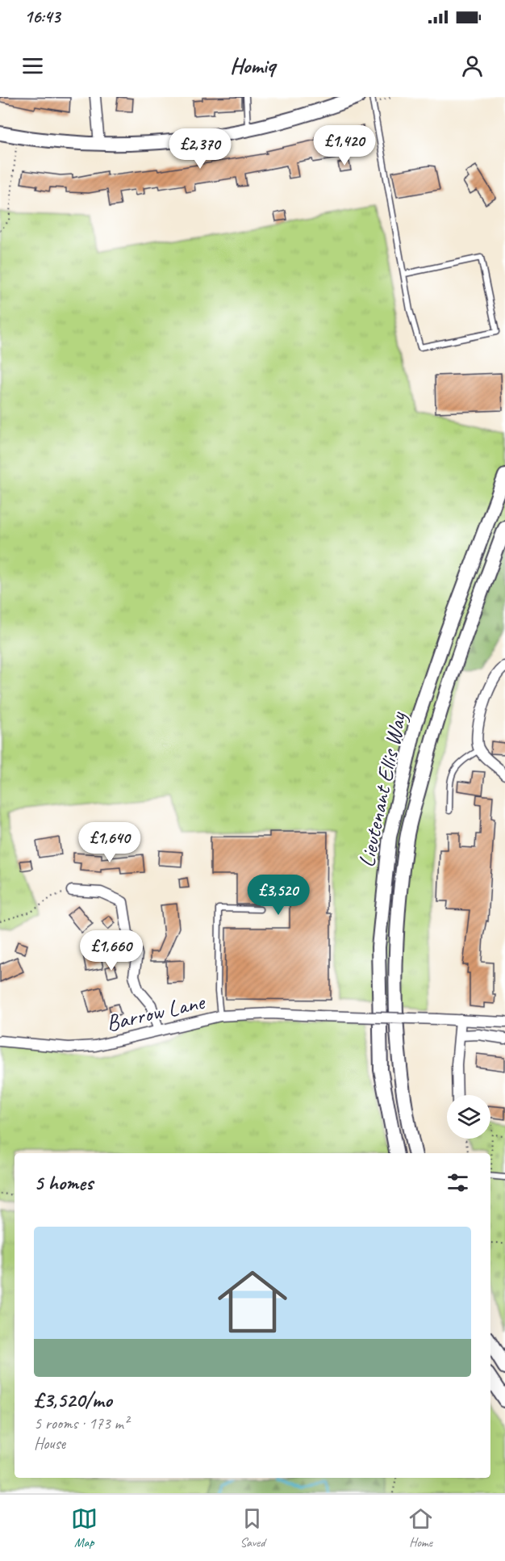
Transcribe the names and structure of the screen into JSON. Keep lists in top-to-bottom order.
{
  "streets": {
    "main road": ["Lieutenant Ellis Way"],
    "street": ["Barrow Lane"]
  },
  "page": {
    "status": "16:43",
    "header": "Homiq",
    "price": [
      "£1,420",
      "£2,370",
      "£1,640",
      "£3,520",
      "£1,660"
    ],
    "heading": "5 homes",
    "list": [
      {
        "name": "£3,520/mo",
        "note": "5 rooms · 173 m² · House"
      }
    ],
    "tabs": ["Map", "Saved", "Home"]
  }
}
